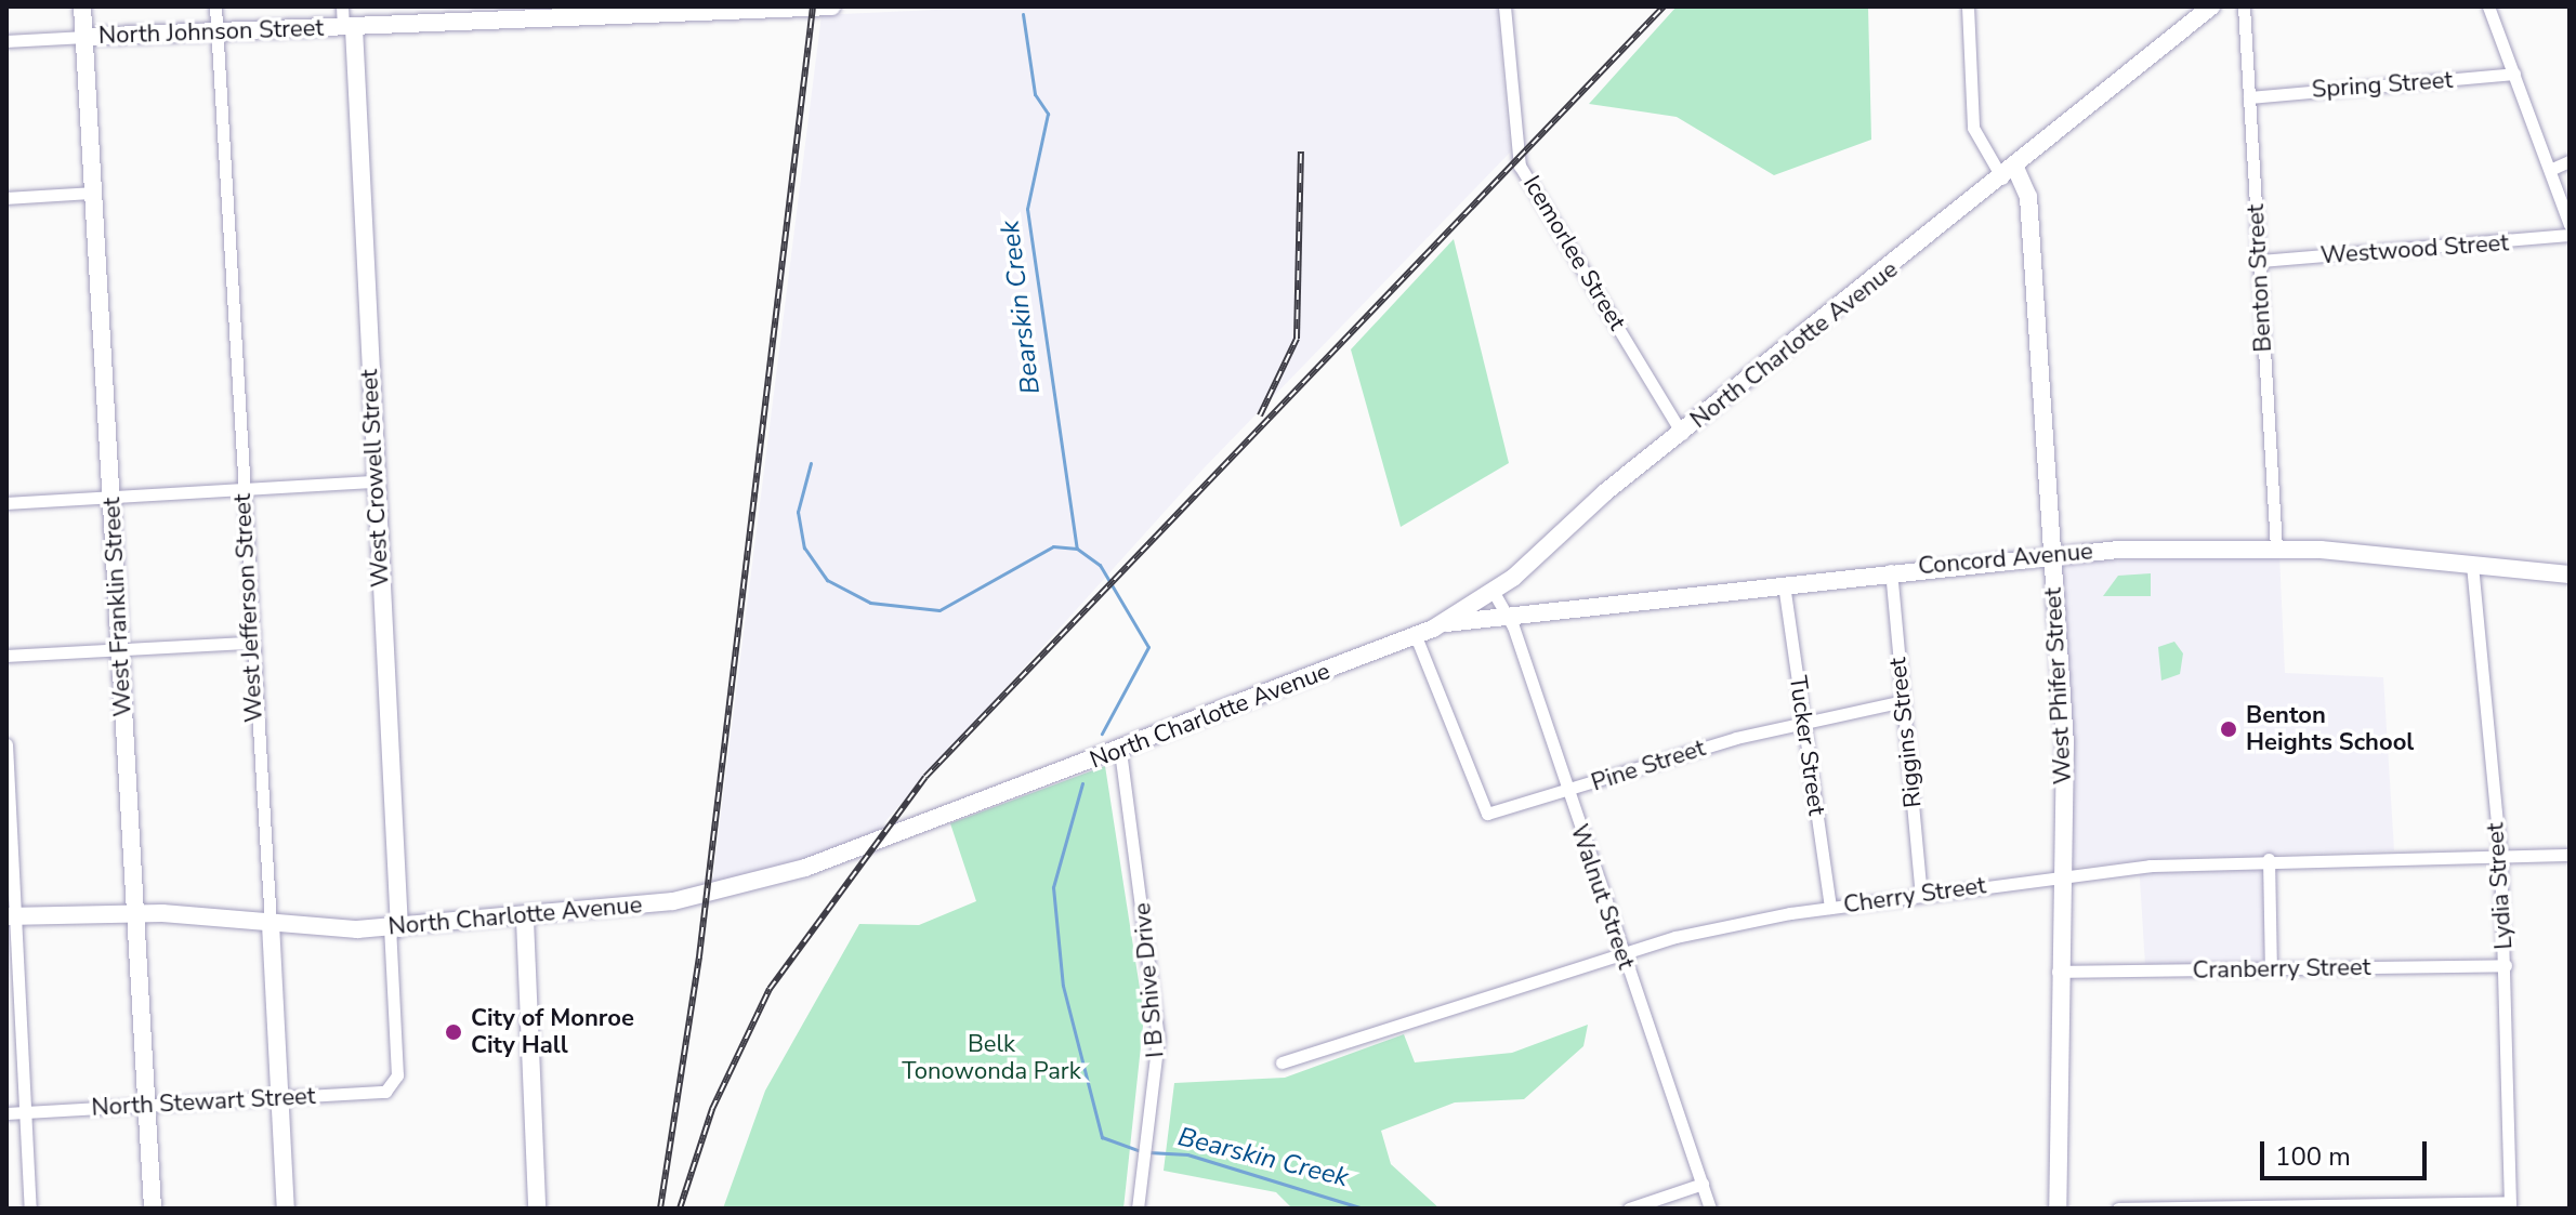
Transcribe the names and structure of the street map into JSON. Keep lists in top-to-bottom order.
{
  "streets": {
    "main road": [
      "North Johnson Street",
      "North Charlotte Avenue",
      "West Crowell Street",
      "Concord Avenue",
      "West Franklin Street",
      "West Jefferson Street",
      "West Phifer Street"
    ],
    "street": [
      "Spring Street",
      "Westwood Street",
      "Icemorlee Street",
      "Benton Street",
      "Riggins Street",
      "Tucker Street",
      "Pine Street",
      "Lydia Street",
      "Cherry Street",
      "Walnut Street",
      "Cranberry Street",
      "I B Shive Drive",
      "North Stewart Street"
    ]
  },
  "crossings": [
    ["North Johnson Street", "West Crowell Street"],
    ["North Johnson Street", "West Franklin Street"],
    ["North Johnson Street", "West Jefferson Street"],
    ["Spring Street", "Benton Street"],
    ["Westwood Street", "Benton Street"],
    ["Icemorlee Street", "North Charlotte Avenue"],
    ["Benton Street", "Concord Avenue"],
    ["North Charlotte Avenue", "West Crowell Street"],
    ["North Charlotte Avenue", "Concord Avenue"],
    ["North Charlotte Avenue", "West Franklin Street"],
    ["North Charlotte Avenue", "West Jefferson Street"],
    ["North Charlotte Avenue", "West Phifer Street"],
    ["North Charlotte Avenue", "Pine Street"],
    ["North Charlotte Avenue", "Walnut Street"],
    ["North Charlotte Avenue", "I B Shive Drive"],
    ["West Crowell Street", "North Stewart Street"],
    ["Concord Avenue", "West Phifer Street"],
    ["Concord Avenue", "Riggins Street"],
    ["Concord Avenue", "Tucker Street"],
    ["Concord Avenue", "Lydia Street"],
    ["Concord Avenue", "Walnut Street"],
    ["West Franklin Street", "North Stewart Street"],
    ["West Jefferson Street", "North Stewart Street"],
    ["West Phifer Street", "Cherry Street"],
    ["West Phifer Street", "Cranberry Street"],
    ["Riggins Street", "Pine Street"],
    ["Riggins Street", "Cherry Street"],
    ["Tucker Street", "Pine Street"],
    ["Tucker Street", "Cherry Street"],
    ["Pine Street", "Walnut Street"],
    ["Lydia Street", "Cherry Street"],
    ["Lydia Street", "Cranberry Street"],
    ["Cherry Street", "Walnut Street"]
  ],
  "water": ["Bearskin Creek"],
  "parks": ["Belk Tonowonda Park"],
  "places": ["Benton Heights School", "City of Monroe City Hall"],
  "scale_bar": "100 m"
}
